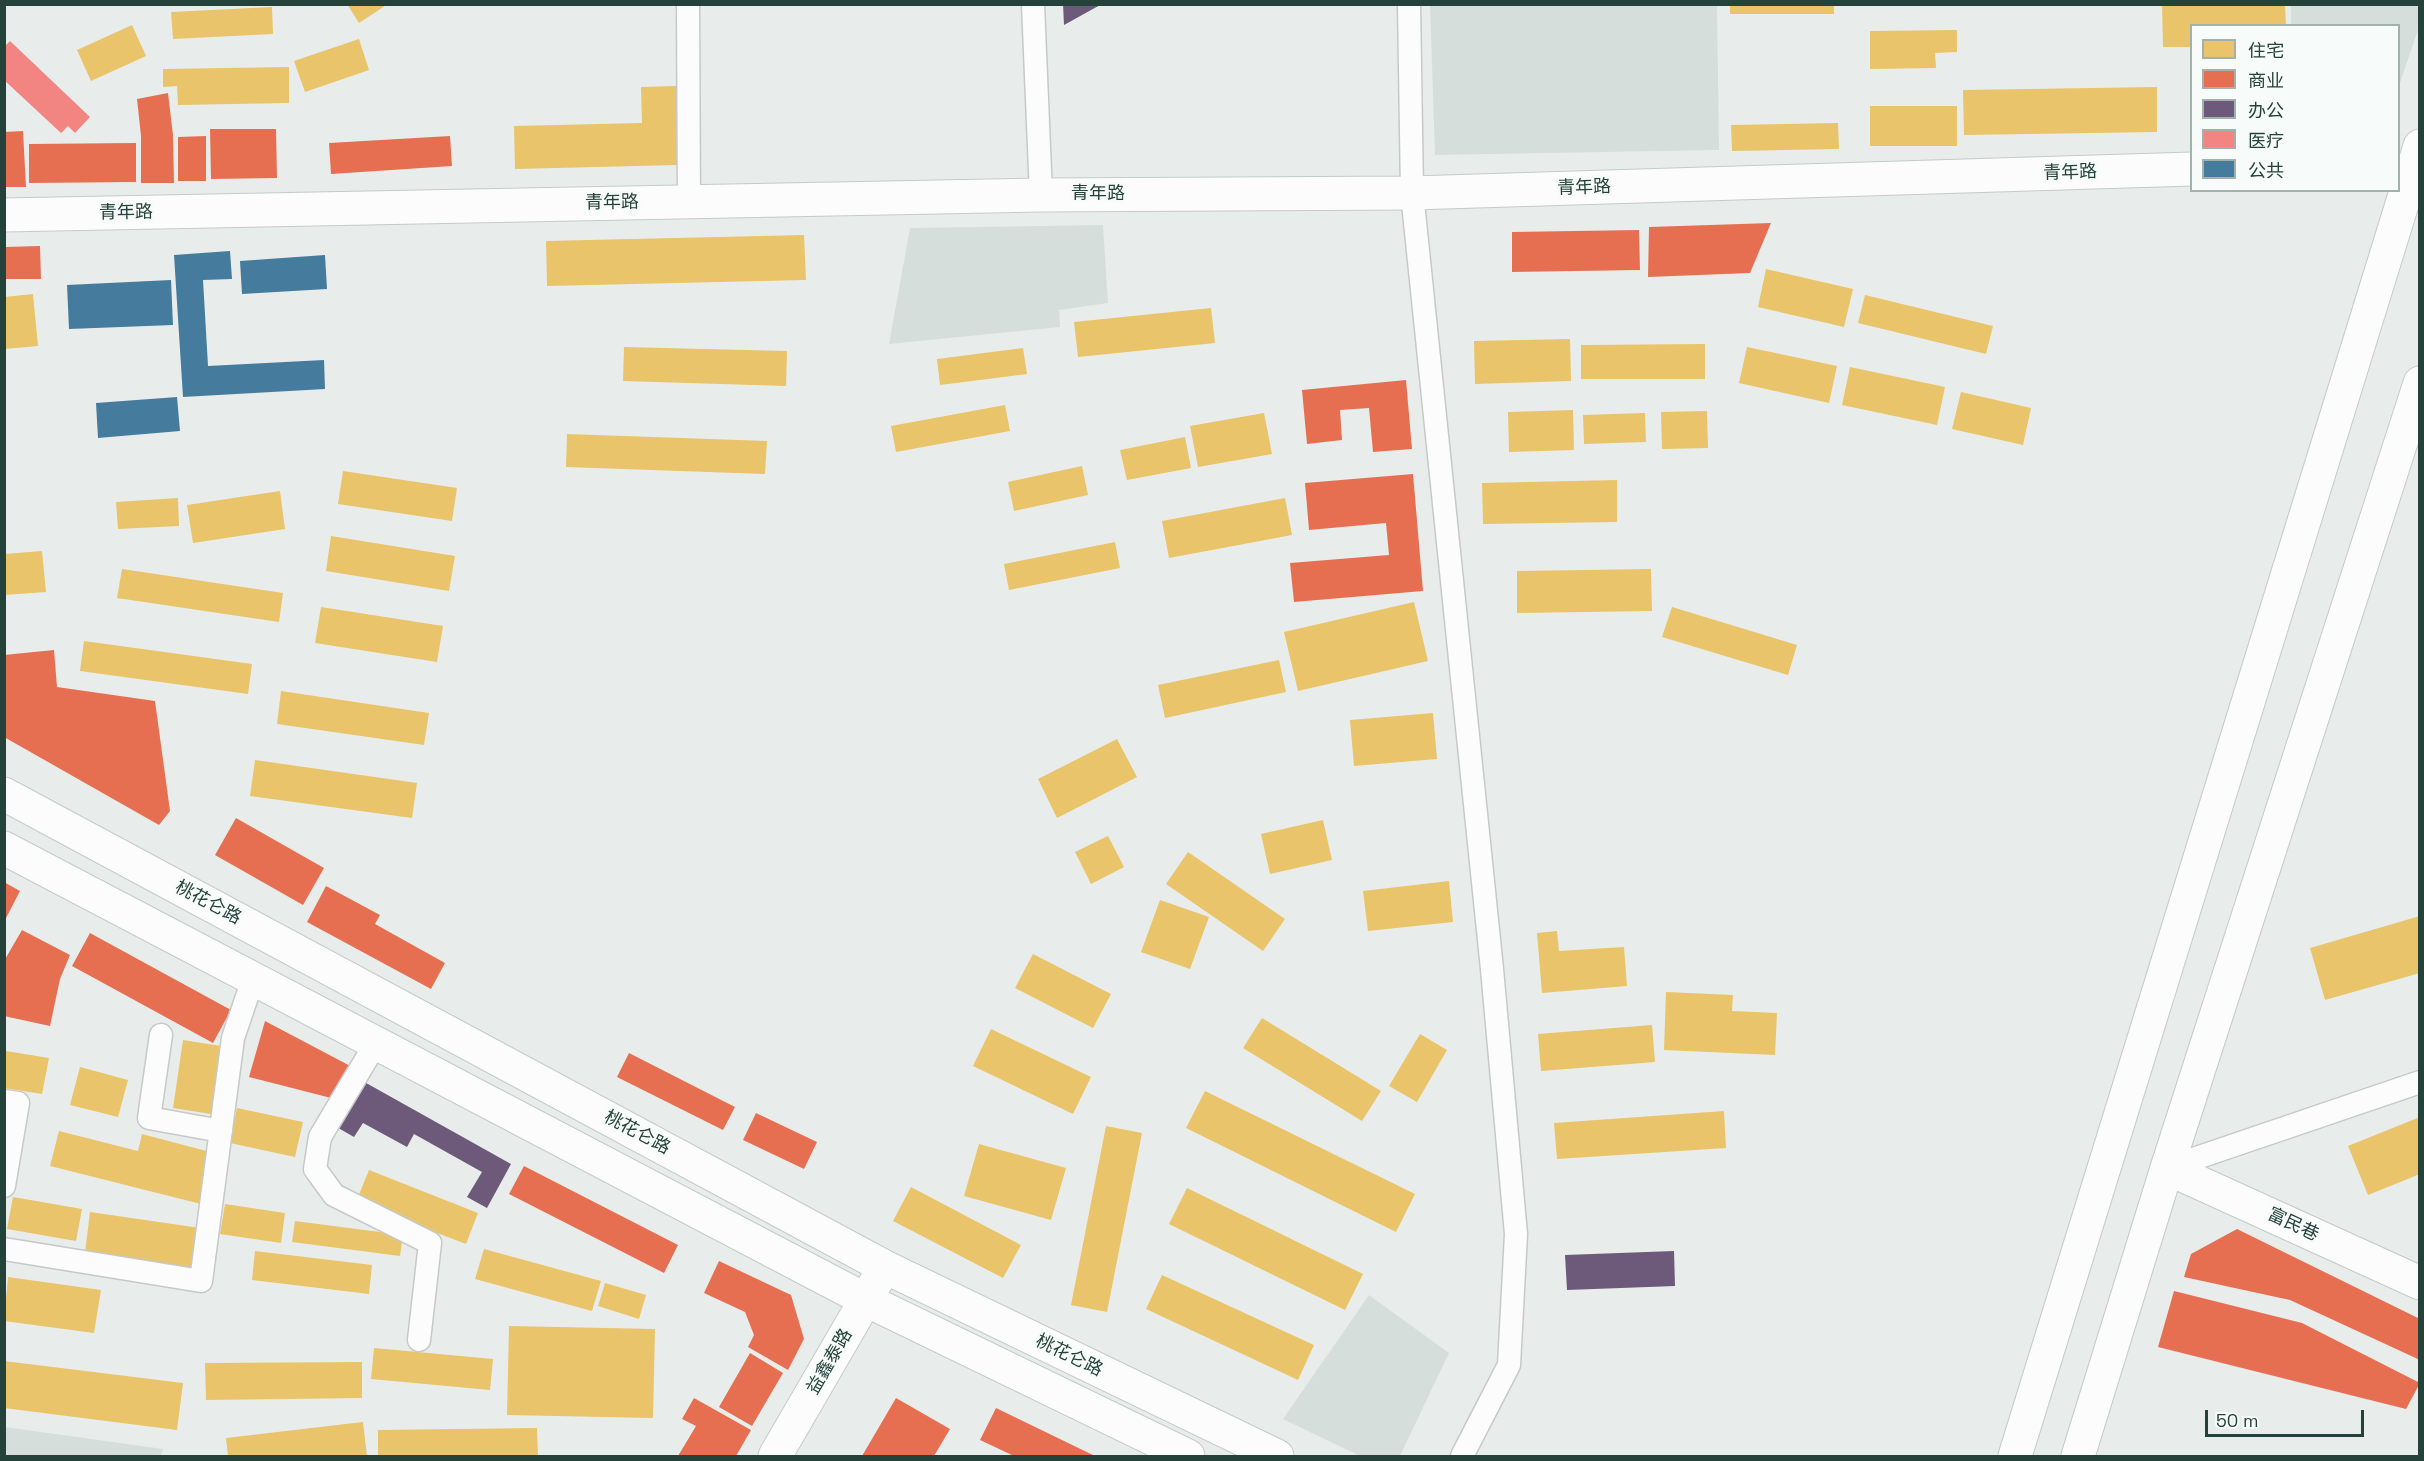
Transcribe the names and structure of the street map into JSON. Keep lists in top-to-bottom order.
{
  "streets": {
    "main road": [
      "青年路",
      "桃花仑路",
      "富民巷",
      "益鑫泰路"
    ]
  },
  "crossings": [
    ["桃花仑路", "益鑫泰路"]
  ],
  "legend": [
    "住宅",
    "商业",
    "办公",
    "医疗",
    "公共"
  ],
  "scale_bar": "50 m"
}
